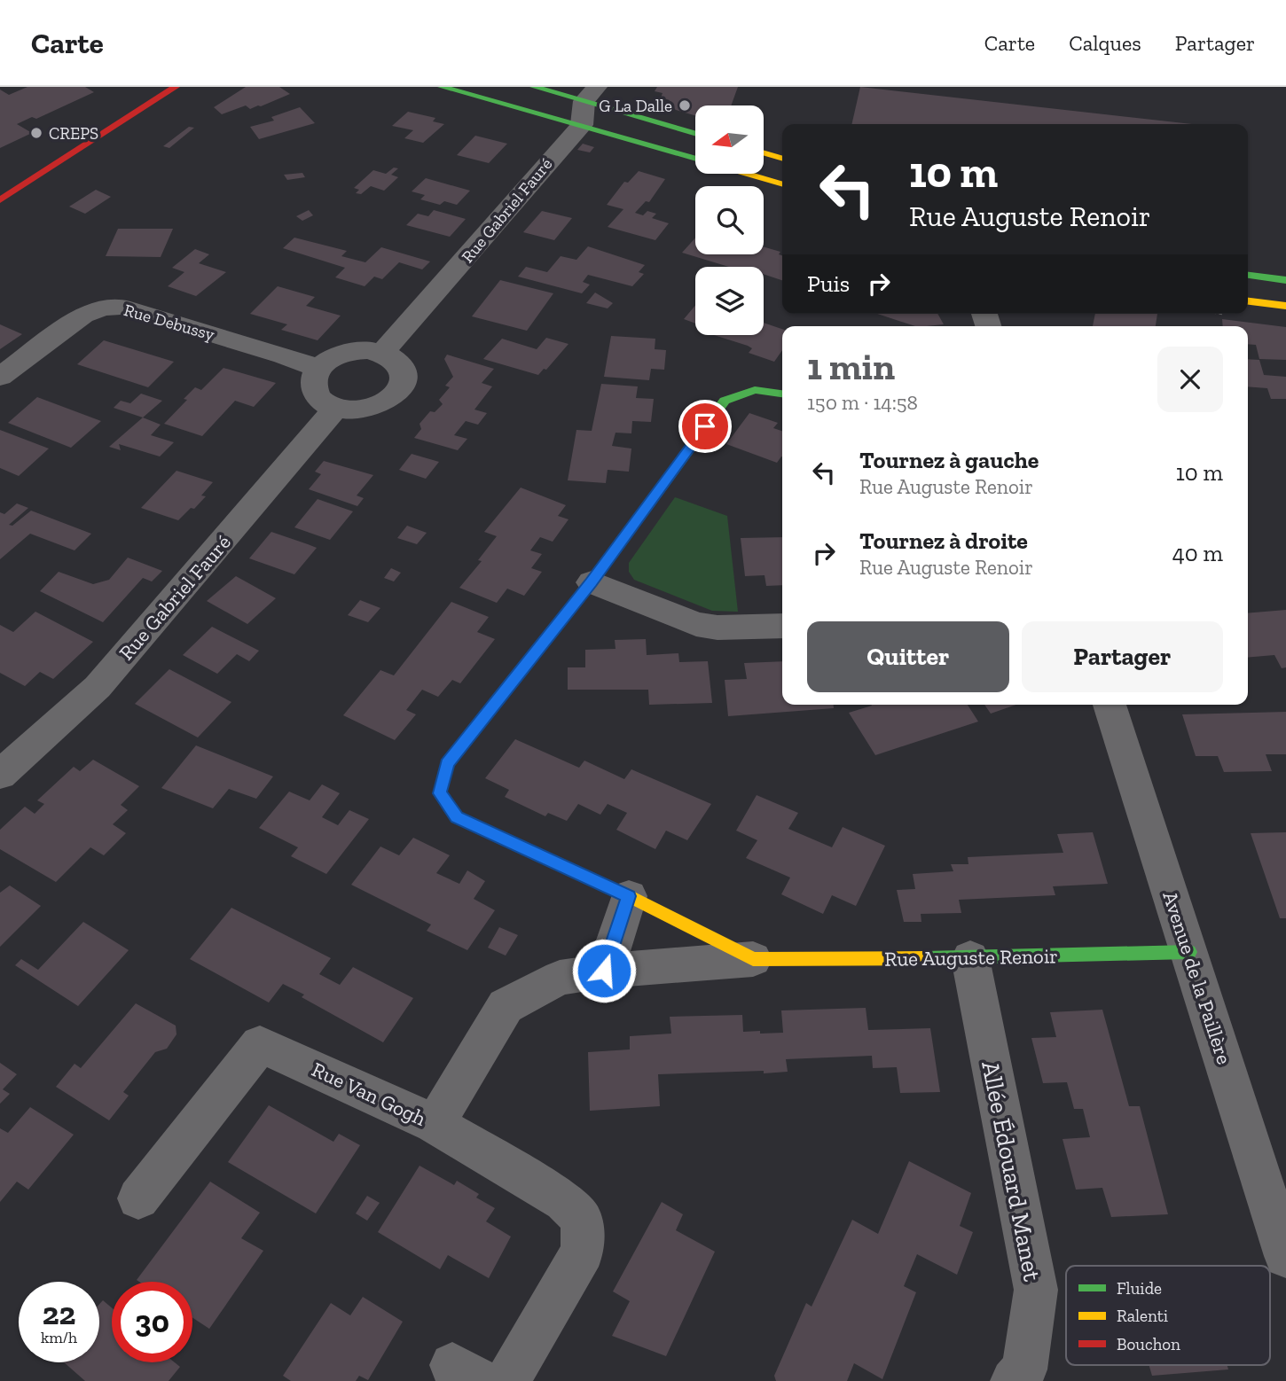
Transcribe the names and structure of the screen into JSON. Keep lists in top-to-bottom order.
{
  "streets": {
    "street": [
      "Rue Gabriel Fauré",
      "Rue Debussy",
      "Rue Auguste Renoir",
      "Avenue de la Paillère",
      "Rue Van Gogh",
      "Allée Édouard Manet"
    ]
  },
  "crossings": [
    ["Rue Gabriel Fauré", "Rue Debussy"],
    ["Rue Auguste Renoir", "Avenue de la Paillère"],
    ["Rue Auguste Renoir", "Rue Van Gogh"],
    ["Rue Auguste Renoir", "Allée Édouard Manet"]
  ],
  "places": ["G La Dalle", "CREPS"],
  "legend": ["Fluide", "Ralenti", "Bouchon"],
  "north": "left",
  "page": {
    "header": "Carte",
    "nav": ["Carte", "Calques", "Partager"],
    "turn": ["10 m", "Rue Auguste Renoir"],
    "then": "Puis",
    "heading": ["1 min", "150 m · 14:58"],
    "list": [
      {
        "name": "Tournez à gauche",
        "note": "Rue Auguste Renoir",
        "value": "10 m"
      },
      {
        "name": "Tournez à droite",
        "note": "Rue Auguste Renoir",
        "value": "40 m"
      }
    ],
    "buttons": ["Quitter", "Partager"],
    "speed": "22 km/h",
    "limit": "30"
  }
}
